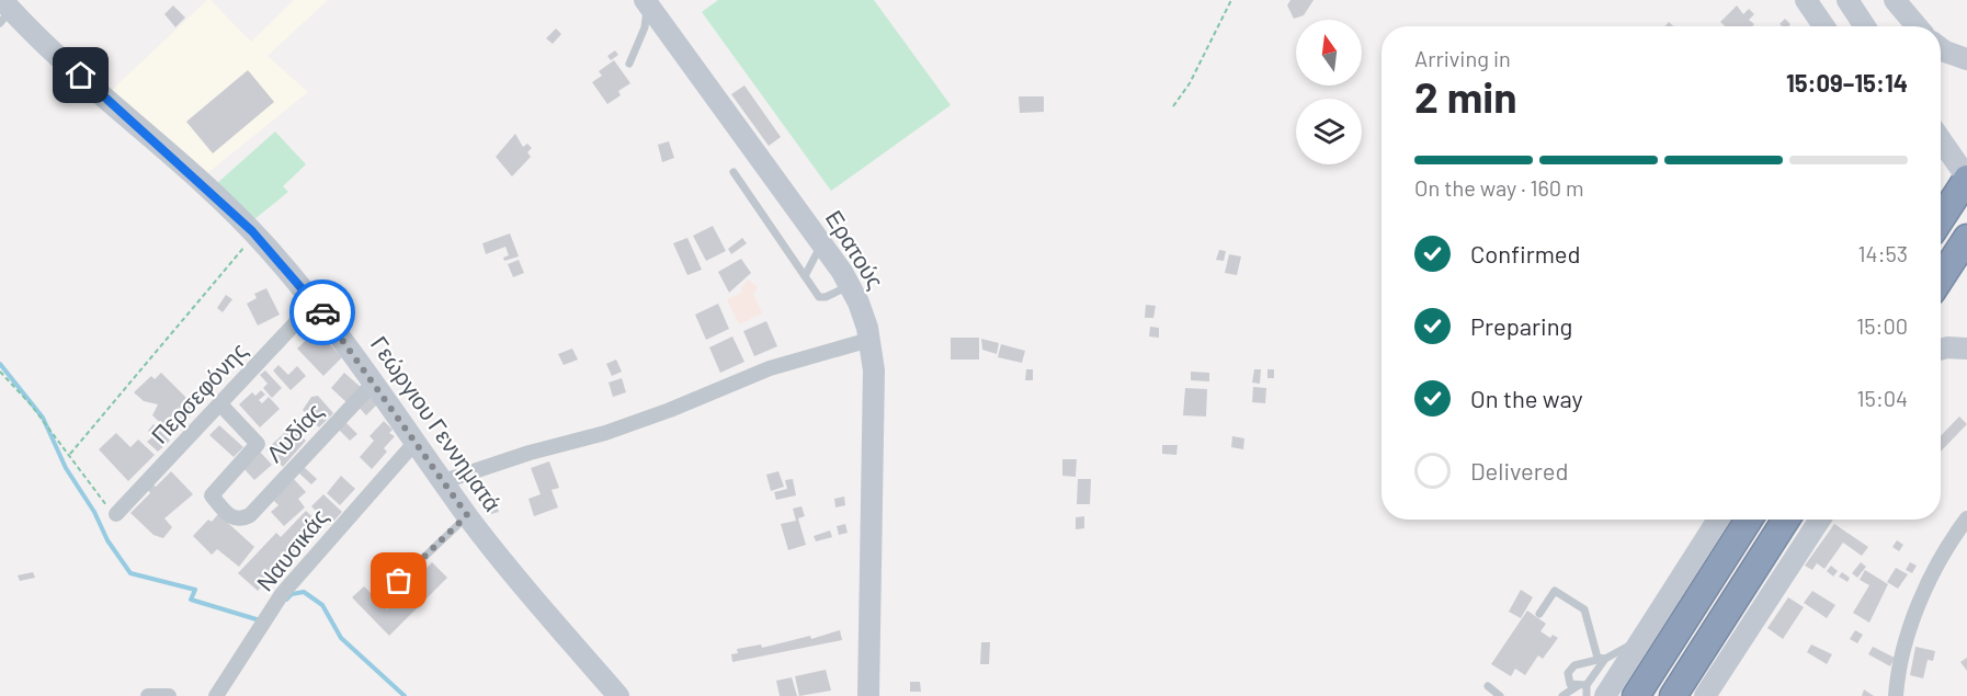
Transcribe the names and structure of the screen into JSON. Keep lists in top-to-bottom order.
{
  "streets": {
    "street": [
      "Ερατούς",
      "Περσεφόνης",
      "Γεώργιου Γεννηματά",
      "Λυδίας",
      "Ναυσικάς"
    ]
  },
  "crossings": [
    ["Περσεφόνης", "Γεώργιου Γεννηματά"],
    ["Περσεφόνης", "Λυδίας"],
    ["Γεώργιου Γεννηματά", "Λυδίας"],
    ["Γεώργιου Γεννηματά", "Ναυσικάς"]
  ],
  "north": "top",
  "page": {
    "heading": ["2 min", "Arriving in", "15:09–15:14"],
    "bar": "On the way · 160 m",
    "list": [
      ["Confirmed", "14:53"],
      ["Preparing", "15:00"],
      ["On the way", "15:04"],
      "Delivered"
    ]
  }
}
